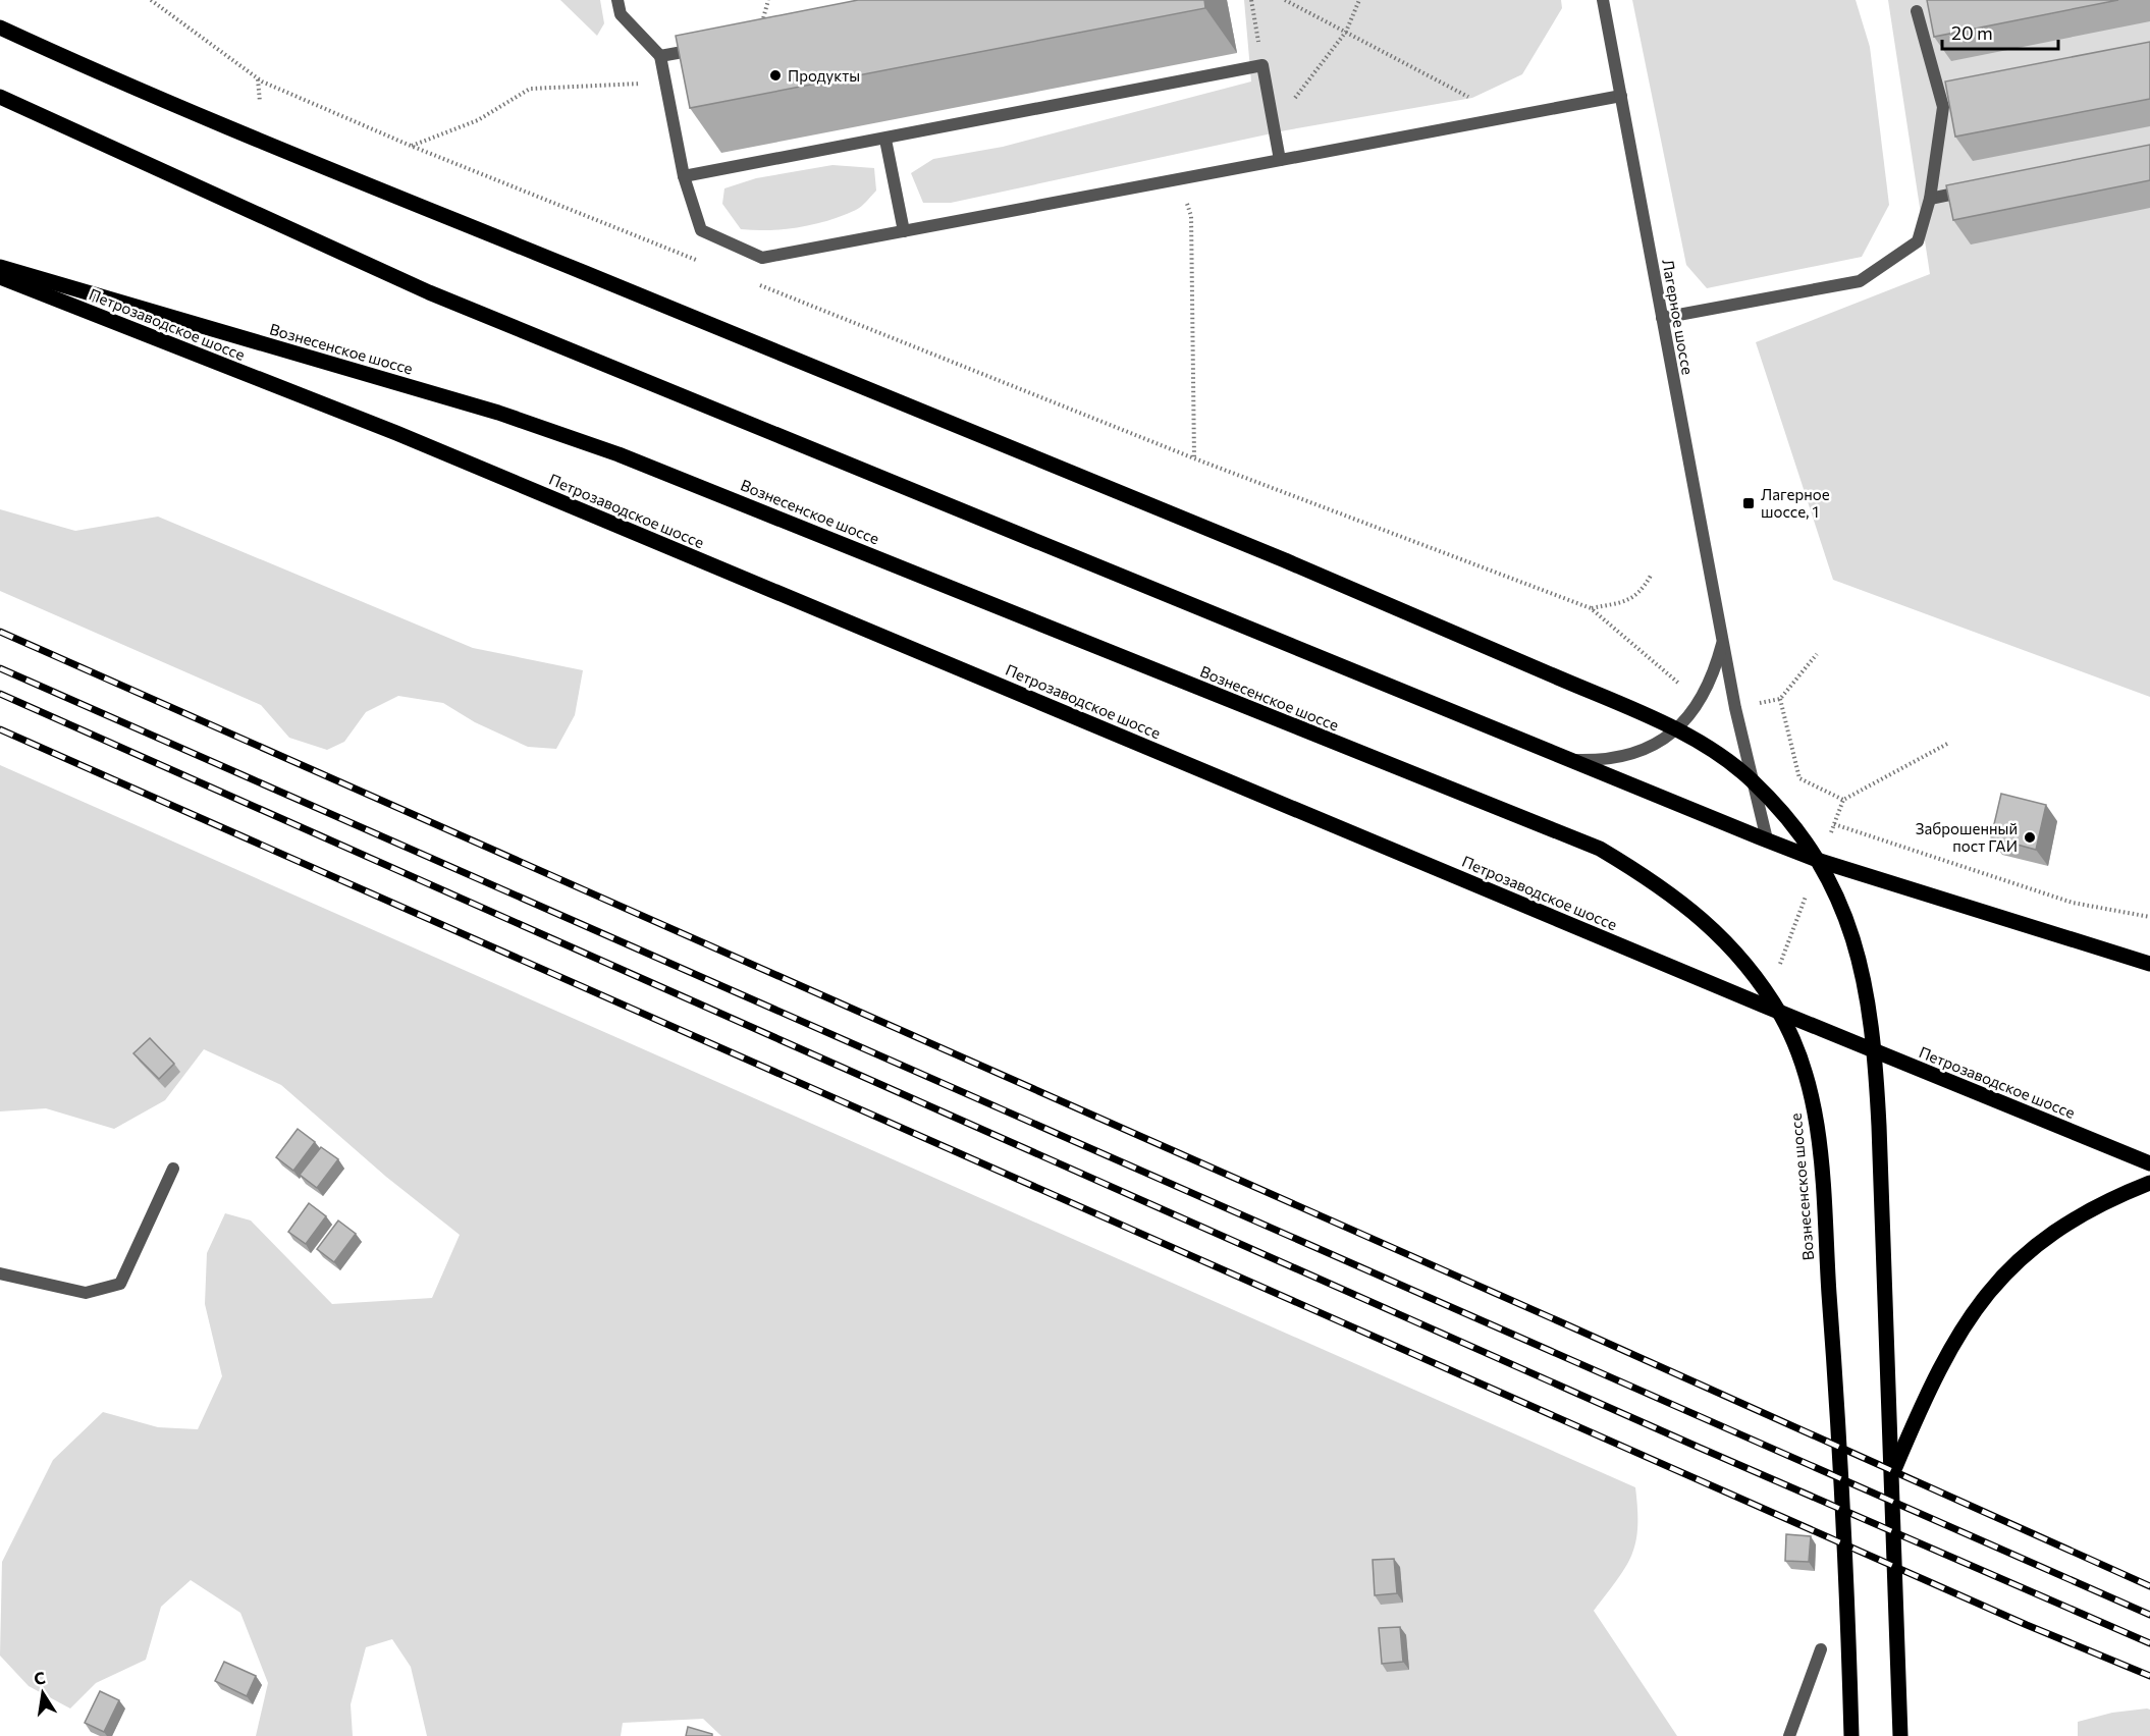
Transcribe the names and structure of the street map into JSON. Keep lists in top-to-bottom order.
{
  "streets": {
    "main road": ["Петрозаводское шоссе", "Вознесенское шоссе"],
    "street": ["Лагерное шоссе"]
  },
  "places": {
    "other": ["Продукты", "Заброшенный пост ГАИ"],
    "transit": ["Лагерное шоссе, 1"]
  },
  "scale_bar": "20 m",
  "north": "top"
}
